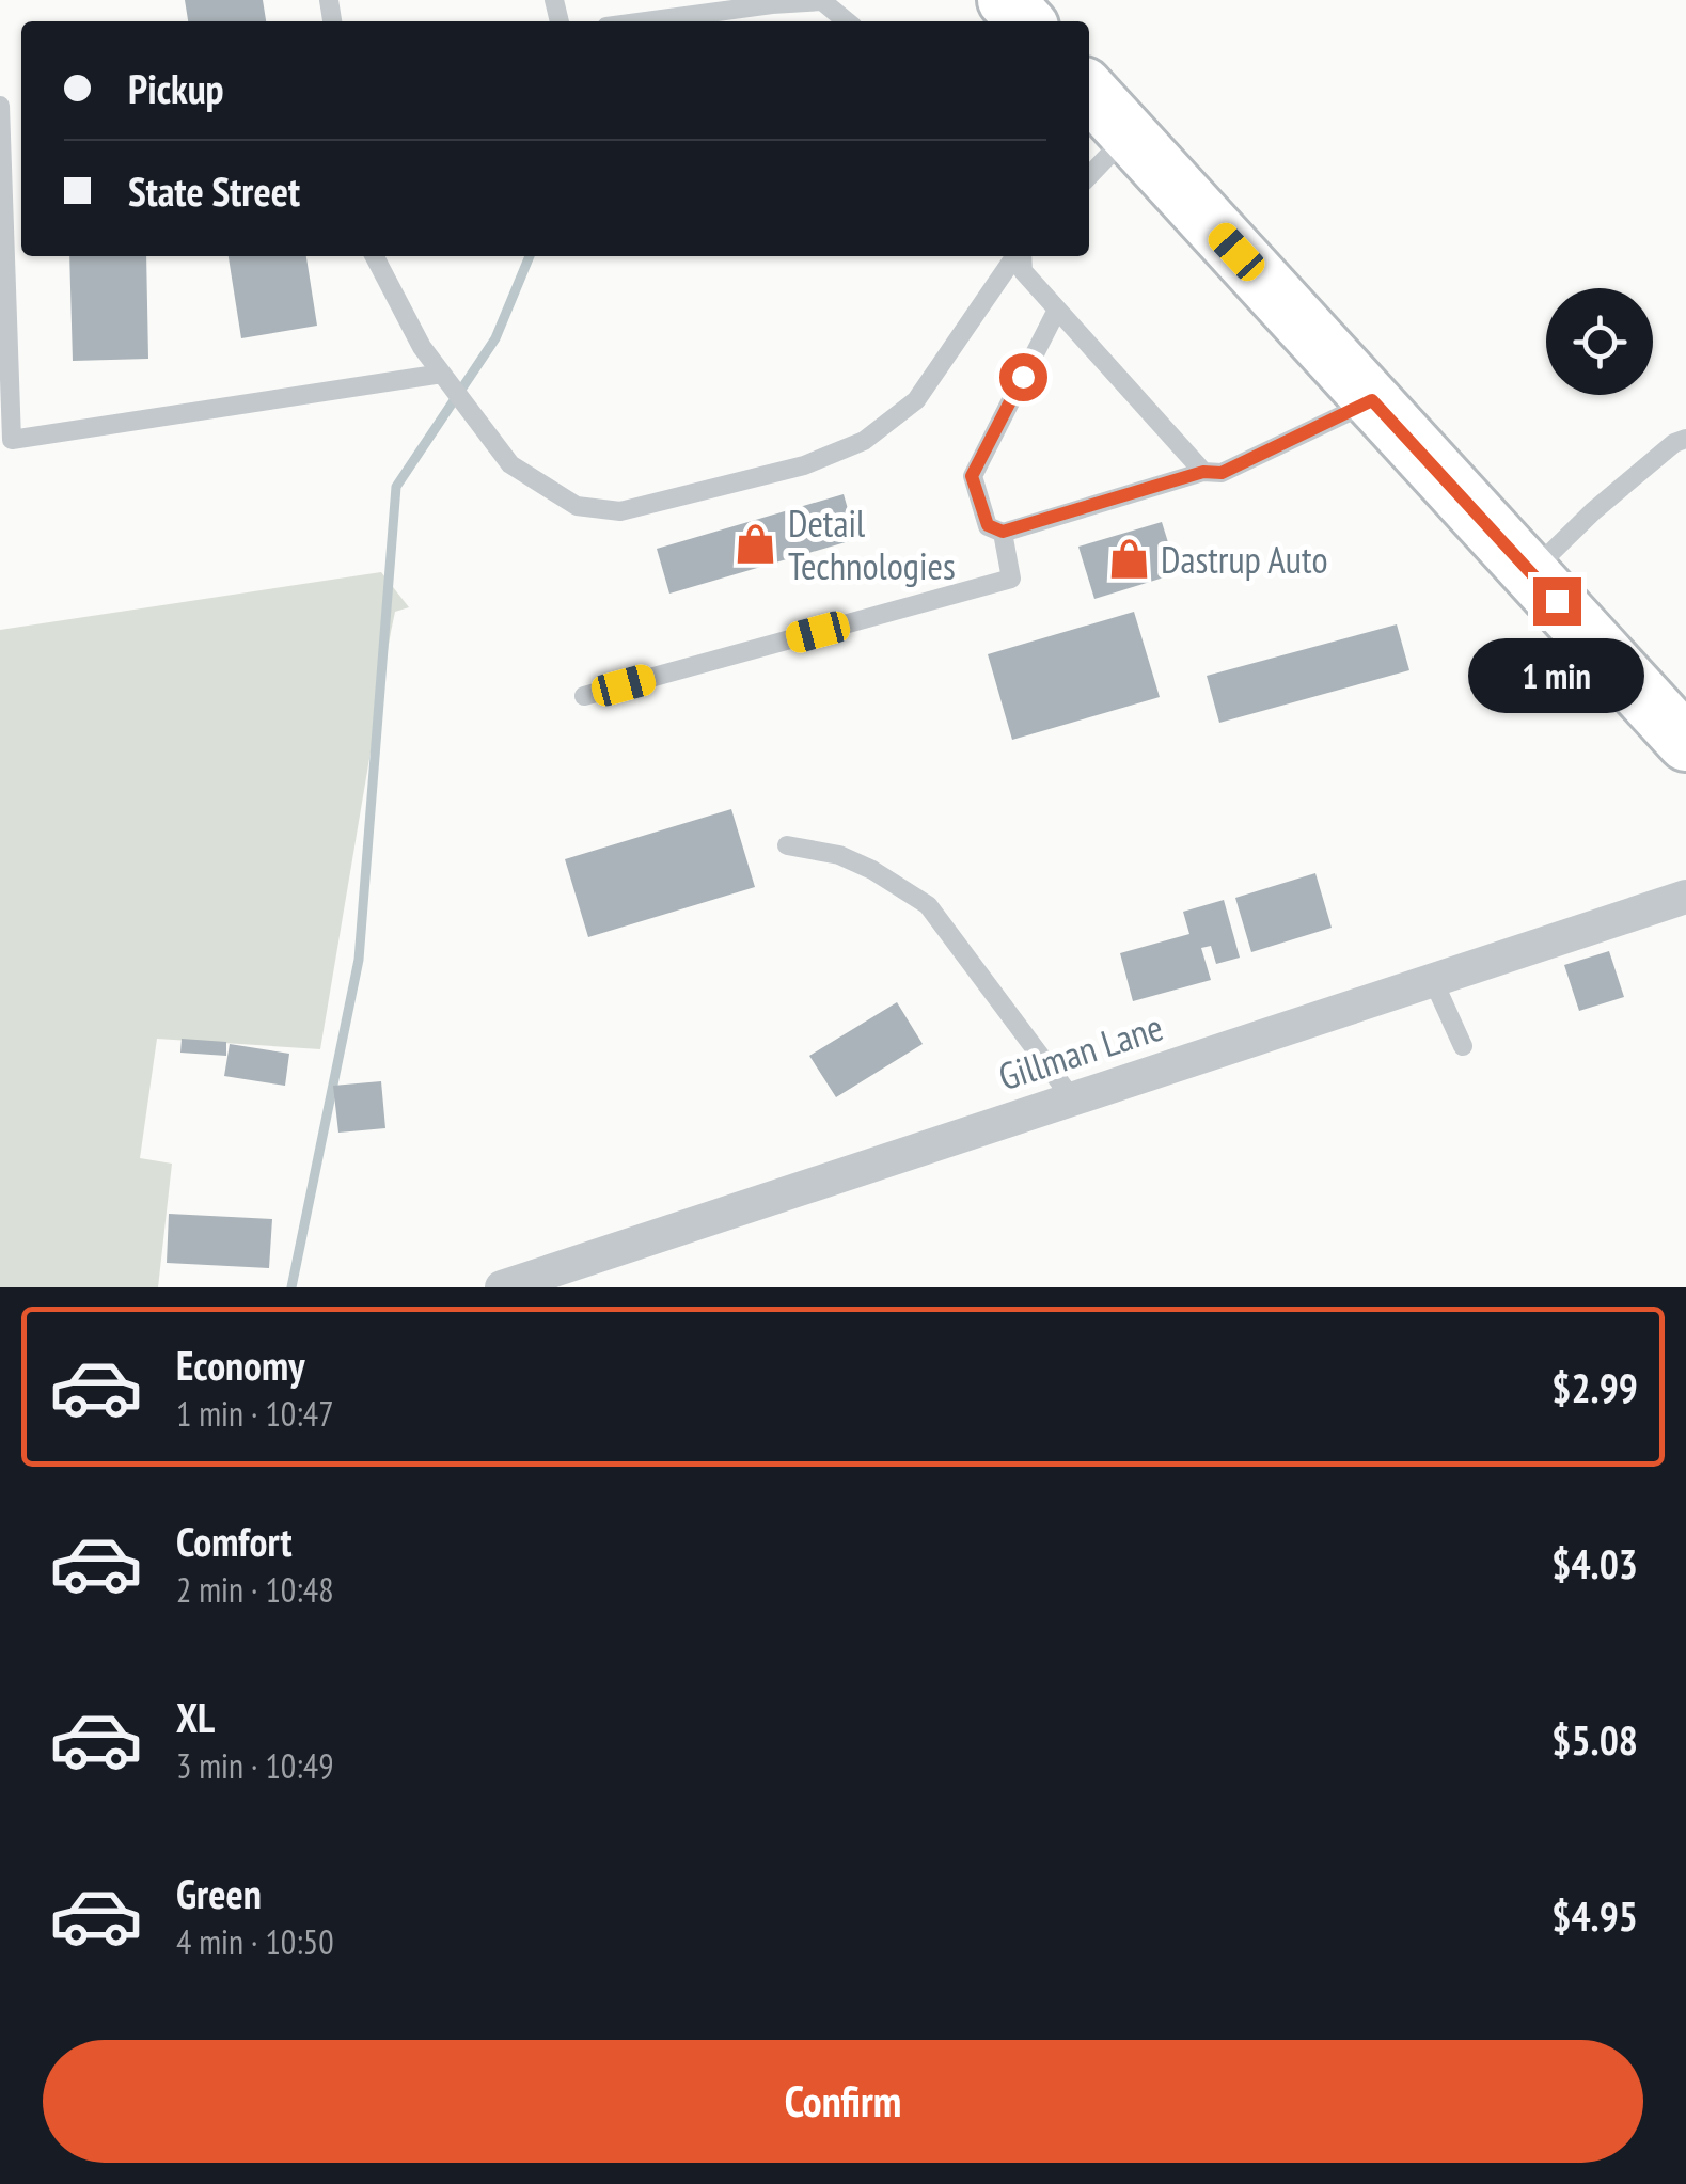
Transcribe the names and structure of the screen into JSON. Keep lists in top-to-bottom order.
{
  "streets": {
    "street": ["Gillman Lane"]
  },
  "places": {
    "shop": ["Detail Technologies", "Dastrup Auto"]
  },
  "page": {
    "banner": ["Pickup", "State Street"],
    "bubble": "1 min",
    "list": [
      {
        "name": "Economy",
        "note": "1 min · 10:47",
        "value": "$2.99"
      },
      {
        "name": "Comfort",
        "note": "2 min · 10:48",
        "value": "$4.03"
      },
      {
        "name": "XL",
        "note": "3 min · 10:49",
        "value": "$5.08"
      },
      {
        "name": "Green",
        "note": "4 min · 10:50",
        "value": "$4.95"
      }
    ],
    "buttons": "Confirm"
  }
}
